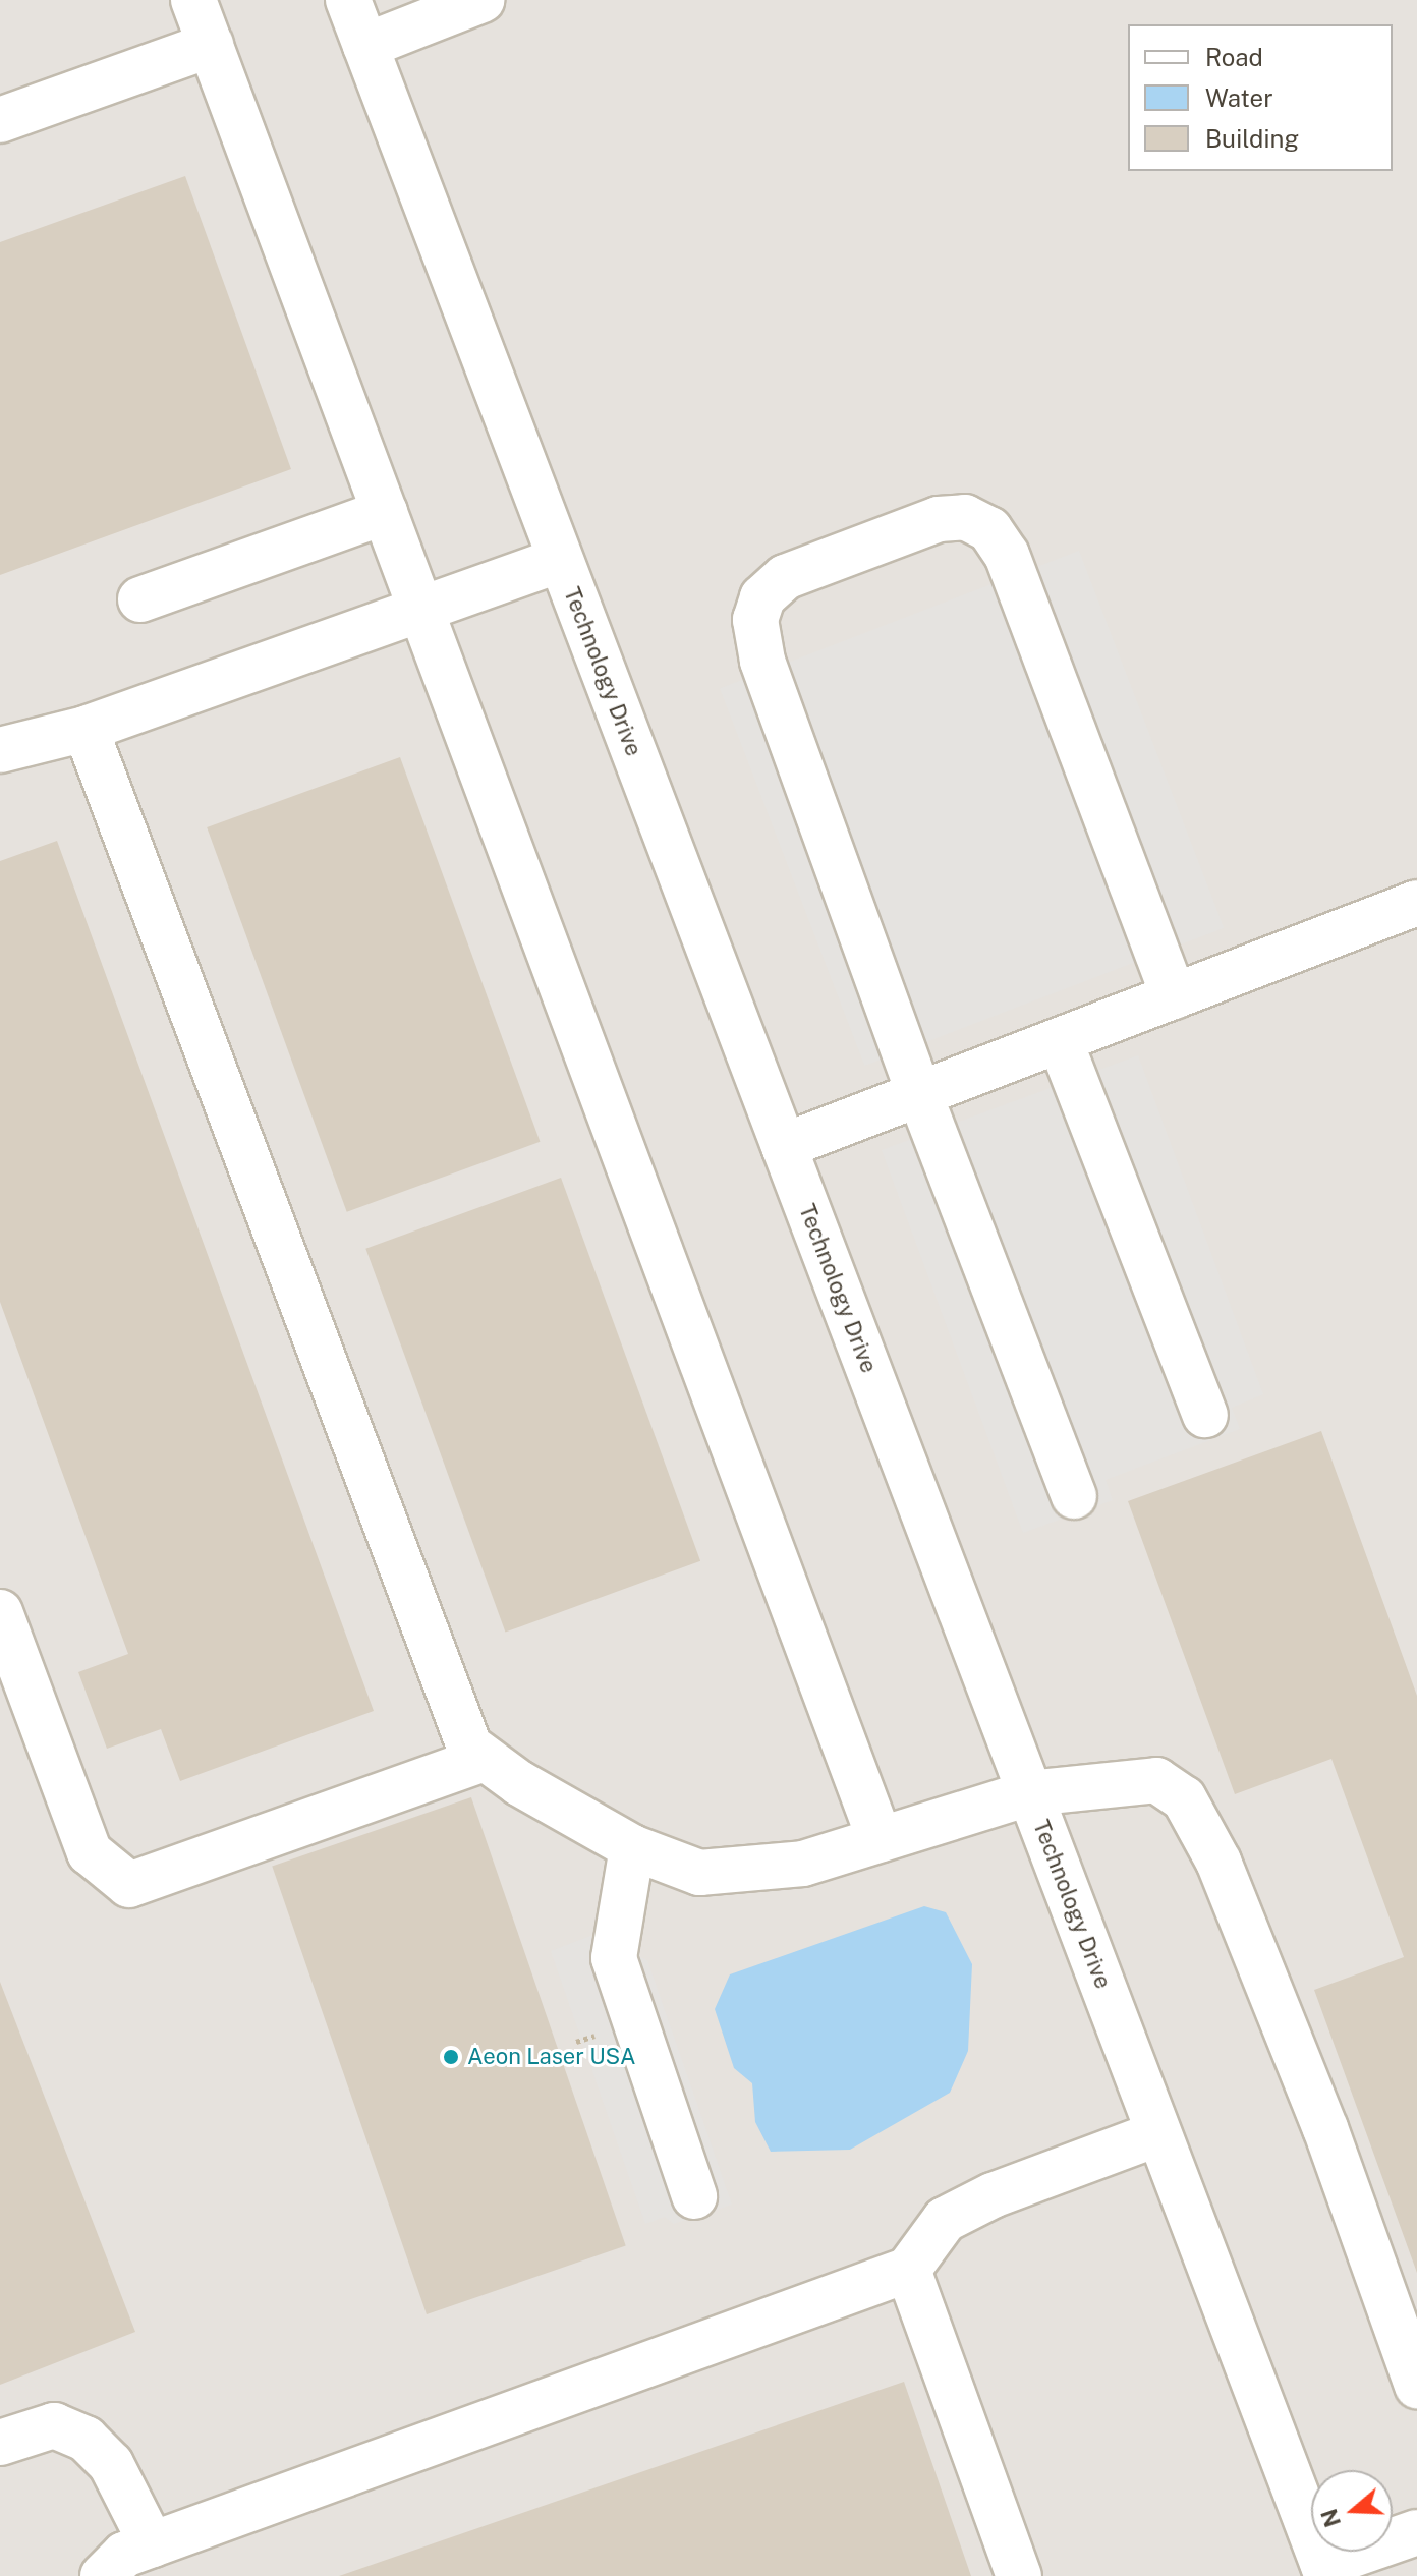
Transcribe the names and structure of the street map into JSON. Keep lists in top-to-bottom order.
{
  "streets": {
    "street": ["Technology Drive"]
  },
  "places": ["Aeon Laser USA"],
  "legend": ["Road", "Water", "Building"],
  "north": "left"
}
